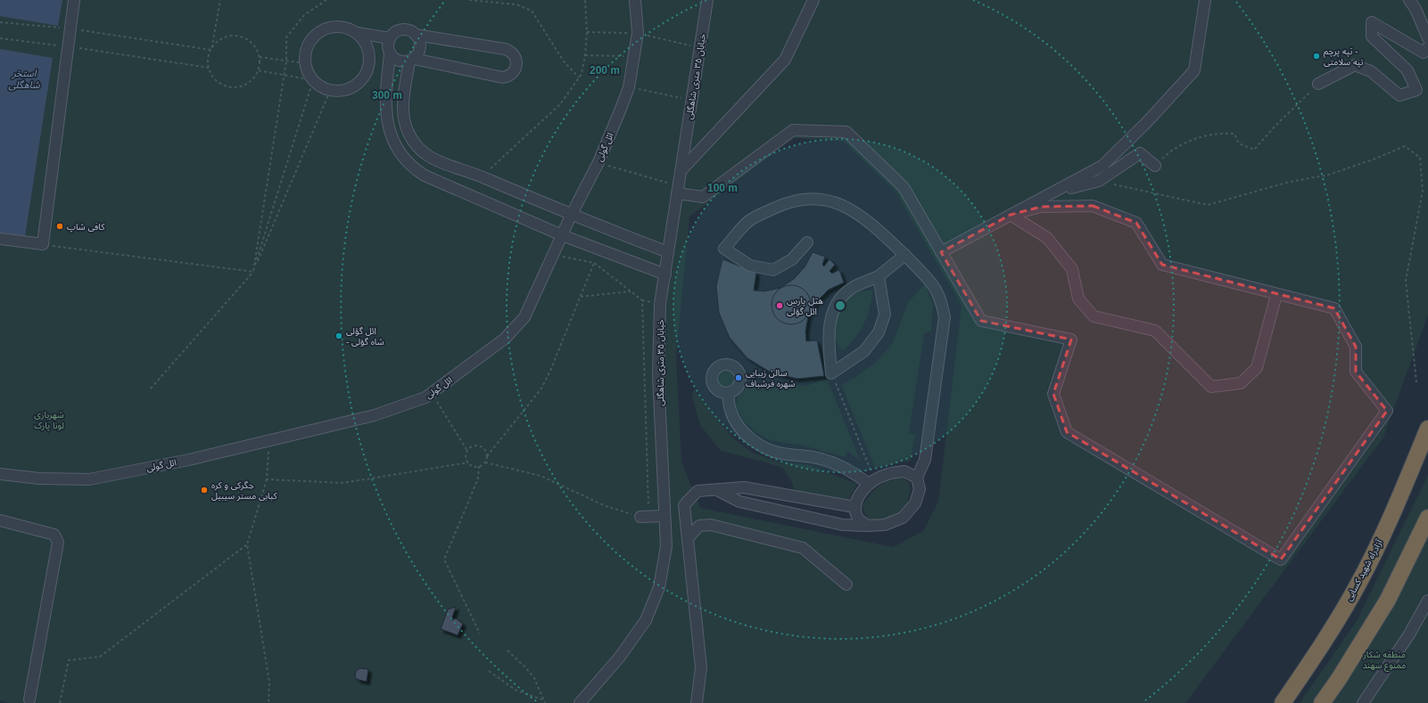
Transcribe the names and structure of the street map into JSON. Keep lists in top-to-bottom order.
{
  "streets": {
    "highway": ["آزادراه شهید کسایی"],
    "street": ["خیابان ۳۵ متری شاهگلی", "ائل گولی"]
  },
  "water": ["استخر شاهگلی"],
  "parks": ["شهربازی لونا پارک", "منطقه شکار ممنوع سهند"],
  "places": [
    "تپه پرچم - تپه سلامتی",
    "کافی شاپ",
    "هتل پارس ائل گؤلی",
    "ائل گؤلی - شاه گؤلی",
    "سالن زیبایی شهره فرشباف",
    "جگرکی و کره کبابی مستر سیبیل"
  ],
  "rings": ["200 m", "300 m", "100 m"]
}
